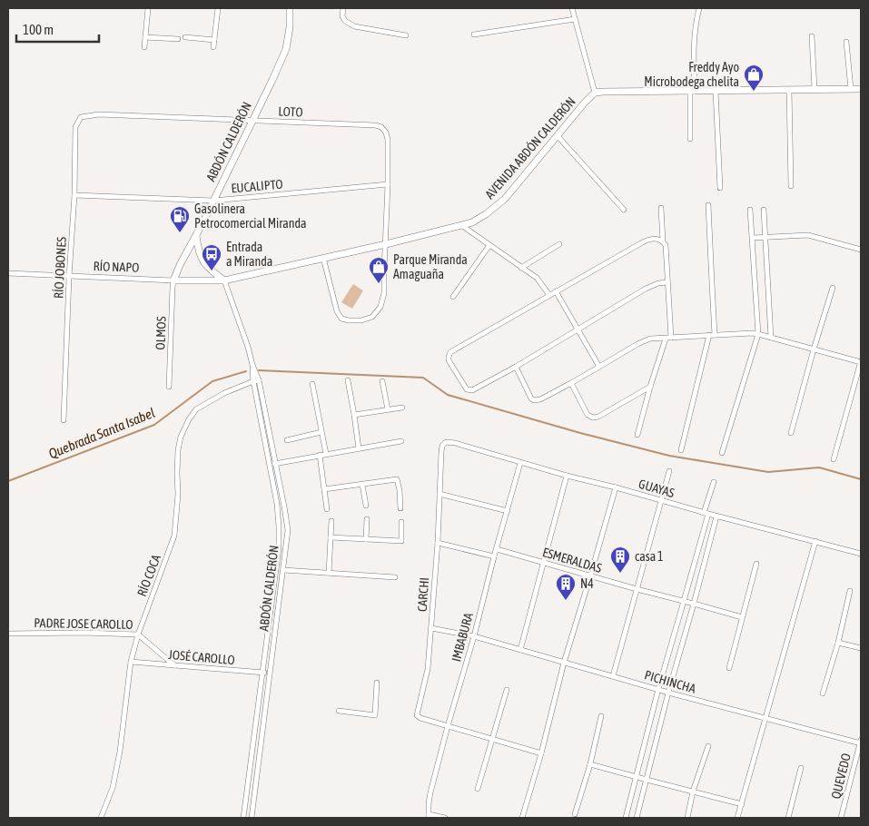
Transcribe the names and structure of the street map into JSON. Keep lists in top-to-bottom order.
{
  "streets": {
    "street": [
      "LOTO",
      "ABDÓN CALDERÓN",
      "AVENIDA ABDÓN CALDERÓN",
      "EUCALIPTO",
      "RÍO NAPO",
      "RÍO JOBONES",
      "OLMOS",
      "GUAYAS",
      "ESMERALDAS",
      "RÍO COCA",
      "CARCHI",
      "PADRE JOSE CAROLLO",
      "IMBABURA",
      "JOSÉ CAROLLO",
      "PICHINCHA",
      "QUEVEDO"
    ]
  },
  "crossings": [
    ["LOTO", "ABDÓN CALDERÓN"],
    ["LOTO", "AVENIDA ABDÓN CALDERÓN"],
    ["LOTO", "EUCALIPTO"],
    ["LOTO", "RÍO JOBONES"],
    ["ABDÓN CALDERÓN", "AVENIDA ABDÓN CALDERÓN"],
    ["ABDÓN CALDERÓN", "EUCALIPTO"],
    ["ABDÓN CALDERÓN", "RÍO NAPO"],
    ["ABDÓN CALDERÓN", "OLMOS"],
    ["ABDÓN CALDERÓN", "RÍO COCA"],
    ["ABDÓN CALDERÓN", "JOSÉ CAROLLO"],
    ["AVENIDA ABDÓN CALDERÓN", "RÍO NAPO"],
    ["EUCALIPTO", "RÍO JOBONES"],
    ["RÍO NAPO", "RÍO JOBONES"],
    ["RÍO NAPO", "OLMOS"],
    ["GUAYAS", "CARCHI"],
    ["GUAYAS", "IMBABURA"],
    ["ESMERALDAS", "IMBABURA"],
    ["RÍO COCA", "PADRE JOSE CAROLLO"],
    ["RÍO COCA", "JOSÉ CAROLLO"],
    ["CARCHI", "IMBABURA"],
    ["CARCHI", "PICHINCHA"],
    ["PADRE JOSE CAROLLO", "JOSÉ CAROLLO"],
    ["IMBABURA", "PICHINCHA"],
    ["PICHINCHA", "QUEVEDO"]
  ],
  "water": ["Quebrada Santa Isabel"],
  "places": {
    "shop": ["Freddy Ayo Microbodega chelita", "Parque Miranda Amaguaña"],
    "fuel station": ["Gasolinera Petrocomercial Miranda"],
    "bus stop": ["Entrada a Miranda"],
    "building": ["casa 1", "N4"]
  },
  "scale_bar": "100 m"
}
